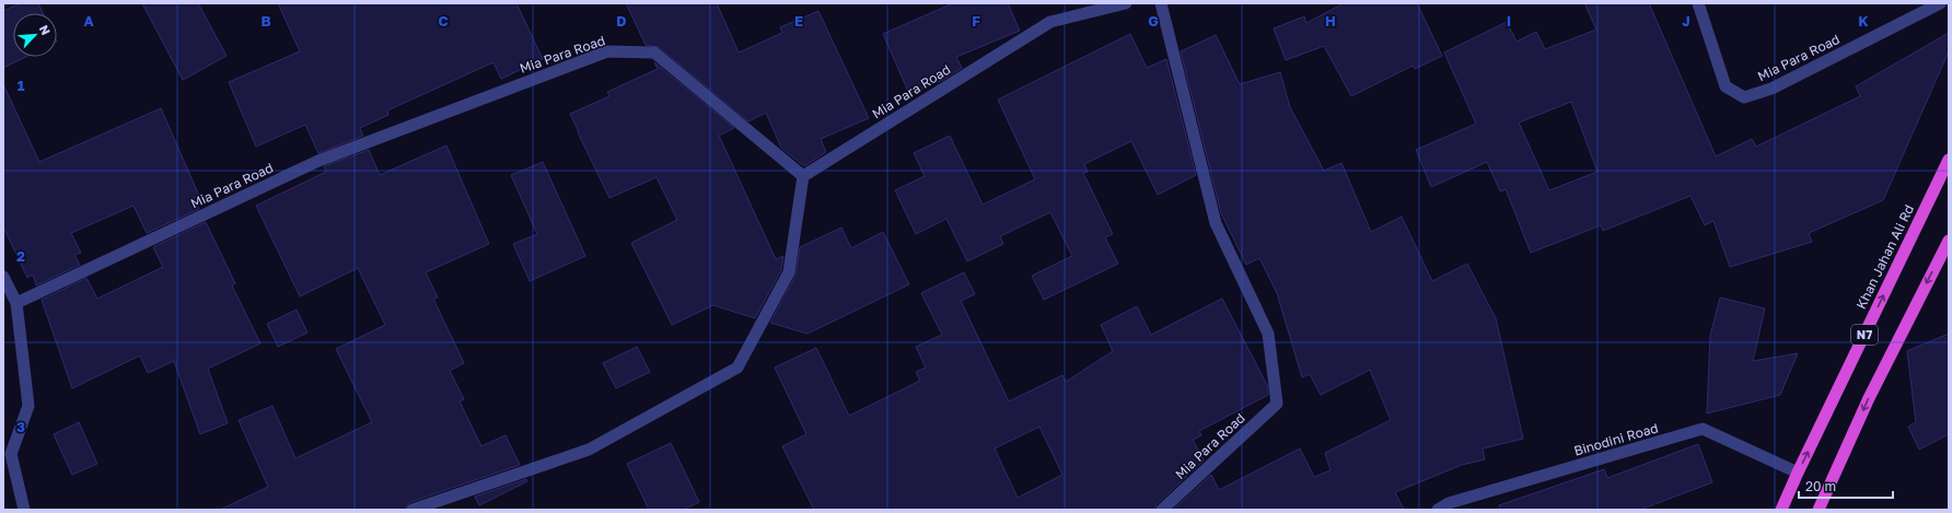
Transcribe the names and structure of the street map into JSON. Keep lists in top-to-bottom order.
{
  "streets": {
    "highway": ["Khan Jahan Ali Rd", "N7"],
    "street": ["Mia Para Road", "Binodini Road"]
  },
  "crossings": [
    ["Khan Jahan Ali Rd", "Binodini Road"]
  ],
  "scale_bar": "20 m",
  "north": "top right",
  "grid": {
    "columns": [
      "A",
      "B",
      "C",
      "D",
      "E",
      "F",
      "G",
      "H",
      "I",
      "J",
      "K"
    ],
    "rows": ["1", "2", "3"]
  }
}
